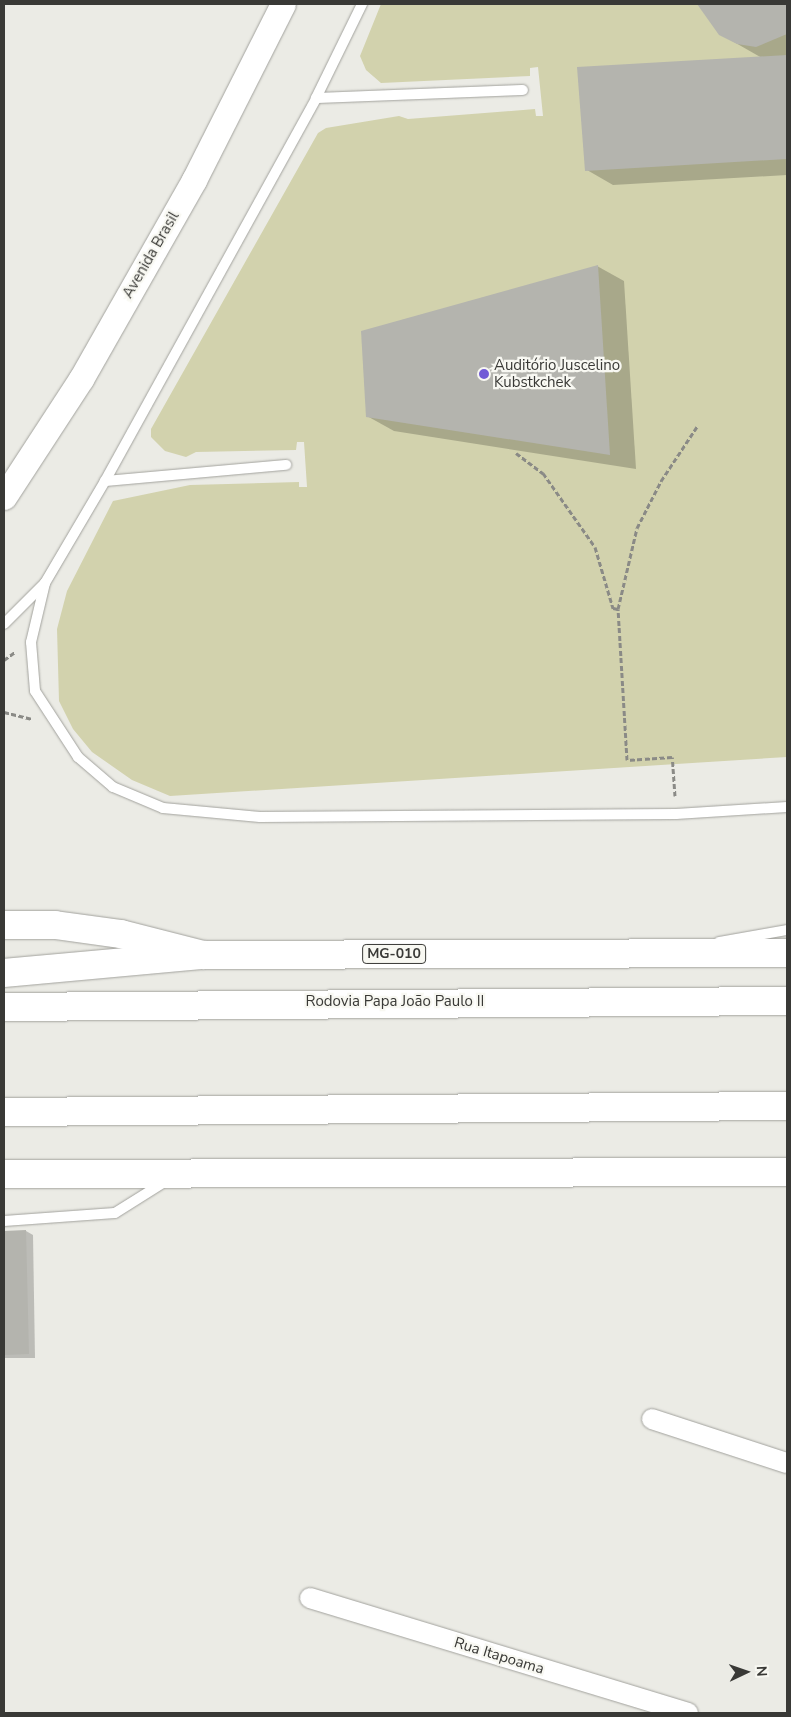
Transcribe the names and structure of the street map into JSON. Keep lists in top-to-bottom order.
{
  "streets": {
    "main road": ["MG-010", "Rodovia Papa João Paulo II"],
    "street": ["Avenida Brasil", "Rua Itapoama"]
  },
  "places": ["Auditório Juscelino Kubstkchek"],
  "north": "right"
}
